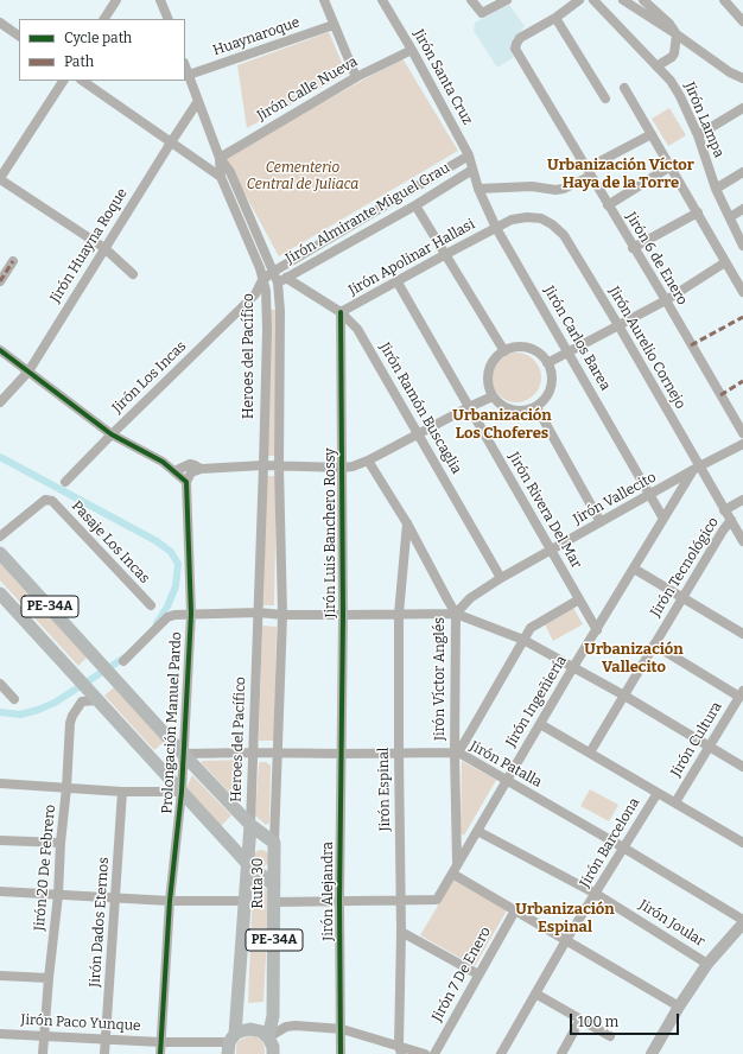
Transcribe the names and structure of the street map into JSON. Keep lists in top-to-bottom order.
{
  "streets": {
    "highway": ["Heroes del Pacífico", "PE-34A", "Ruta 30"],
    "street": [
      "Huaynaroque",
      "Jirón Santa Cruz",
      "Jirón Calle Nueva",
      "Jirón Lampa",
      "Jirón Almirante Miguel Grau",
      "Jirón Huayna Roque",
      "Jirón Apolinar Hallasi",
      "Jirón 6 de Enero",
      "Jirón Carlos Barea",
      "Jirón Aurelio Cornejo",
      "Jirón Los Incas",
      "Jirón Ramón Buscaglia",
      "Jirón Vallecito",
      "Jirón Rivera Del Mar",
      "Jirón Luis Banchero Rossy",
      "Pasaje Los Incas",
      "Jirón Tecnológico",
      "Jirón Víctor Anglés",
      "Jirón Ingeñiería",
      "Prolongación Manuel Pardo",
      "Jirón Cultura",
      "Jirón Patalla",
      "Jirón Espinal",
      "Jirón Barcelona",
      "Jirón 20 De Febrero",
      "Jirón Alejandra",
      "Jirón Dados Eternos",
      "Jirón Joular",
      "Jirón 7 De Enero",
      "Jirón Paco Yunque"
    ]
  },
  "crossings": [
    ["Jirón Santa Cruz", "Jirón Calle Nueva"],
    ["Jirón Santa Cruz", "Jirón Almirante Miguel Grau"],
    ["Jirón Santa Cruz", "Jirón Carlos Barea"],
    ["Jirón Calle Nueva", "Heroes del Pacífico"],
    ["Jirón Almirante Miguel Grau", "Jirón Carlos Barea"],
    ["Jirón Almirante Miguel Grau", "Heroes del Pacífico"],
    ["Jirón Almirante Miguel Grau", "Jirón Los Incas"],
    ["Jirón Almirante Miguel Grau", "Jirón Ramón Buscaglia"],
    ["Jirón Apolinar Hallasi", "Jirón Carlos Barea"],
    ["Jirón Apolinar Hallasi", "Jirón Aurelio Cornejo"],
    ["Jirón Apolinar Hallasi", "Jirón Ramón Buscaglia"],
    ["Jirón Apolinar Hallasi", "Jirón Rivera Del Mar"],
    ["Jirón Apolinar Hallasi", "Jirón Luis Banchero Rossy"],
    ["Jirón Carlos Barea", "Jirón Aurelio Cornejo"],
    ["Jirón Carlos Barea", "Jirón Vallecito"],
    ["Jirón Carlos Barea", "Jirón Ingeñiería"],
    ["Jirón Aurelio Cornejo", "Jirón Vallecito"],
    ["Jirón Aurelio Cornejo", "Jirón Tecnológico"],
    ["Jirón Aurelio Cornejo", "Jirón Ingeñiería"],
    ["Heroes del Pacífico", "Jirón Ramón Buscaglia"],
    ["Heroes del Pacífico", "PE-34A"],
    ["Heroes del Pacífico", "Jirón Patalla"],
    ["Heroes del Pacífico", "Ruta 30"],
    ["Jirón Ramón Buscaglia", "Jirón Vallecito"],
    ["Jirón Ramón Buscaglia", "Jirón Luis Banchero Rossy"],
    ["Jirón Vallecito", "Jirón Rivera Del Mar"],
    ["Jirón Vallecito", "Jirón Víctor Anglés"],
    ["Jirón Vallecito", "Jirón Ingeñiería"],
    ["Jirón Rivera Del Mar", "Jirón Ingeñiería"],
    ["Jirón Luis Banchero Rossy", "Jirón Patalla"],
    ["Jirón Luis Banchero Rossy", "Jirón Alejandra"],
    ["PE-34A", "Prolongación Manuel Pardo"],
    ["PE-34A", "Jirón Patalla"],
    ["PE-34A", "Jirón 20 De Febrero"],
    ["PE-34A", "Ruta 30"],
    ["Jirón Víctor Anglés", "Jirón Ingeñiería"],
    ["Jirón Víctor Anglés", "Jirón Patalla"],
    ["Jirón Víctor Anglés", "Jirón Espinal"],
    ["Jirón Ingeñiería", "Jirón Patalla"],
    ["Jirón Ingeñiería", "Jirón Espinal"],
    ["Jirón Ingeñiería", "Jirón Joular"],
    ["Prolongación Manuel Pardo", "Jirón Patalla"],
    ["Prolongación Manuel Pardo", "Jirón Paco Yunque"],
    ["Jirón Patalla", "Jirón Espinal"],
    ["Jirón Patalla", "Jirón Barcelona"],
    ["Jirón Patalla", "Jirón Alejandra"],
    ["Jirón Barcelona", "Jirón Joular"],
    ["Jirón 20 De Febrero", "Jirón Paco Yunque"],
    ["Jirón Dados Eternos", "Jirón Paco Yunque"]
  ],
  "districts": [
    "Urbanización Víctor Haya de la Torre",
    "Urbanización Los Choferes",
    "Urbanización Vallecito",
    "Urbanización Espinal"
  ],
  "parks": ["Cementerio Central de Juliaca"],
  "legend": ["Cycle path", "Path"],
  "scale_bar": "100 m"
}
